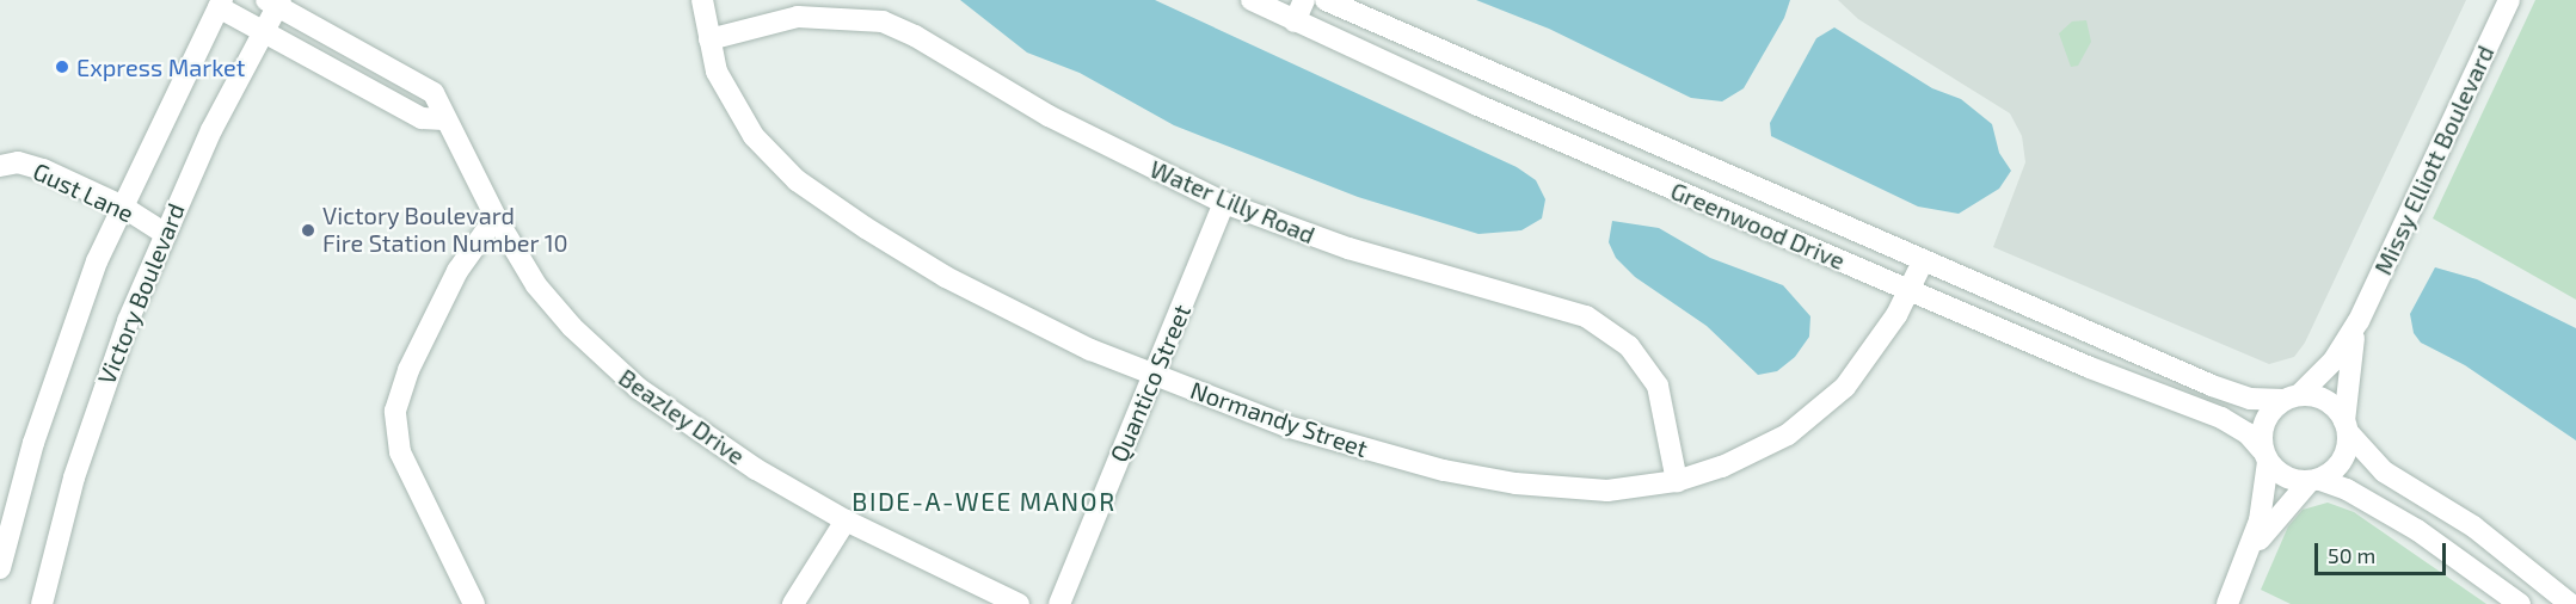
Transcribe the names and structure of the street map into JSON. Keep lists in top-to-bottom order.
{
  "streets": {
    "street": [
      "Missy Elliott Boulevard",
      "Gust Lane",
      "Water Lilly Road",
      "Greenwood Drive",
      "Victory Boulevard",
      "Quantico Street",
      "Beazley Drive",
      "Normandy Street"
    ]
  },
  "crossings": [
    ["Missy Elliott Boulevard", "Greenwood Drive"],
    ["Gust Lane", "Victory Boulevard"],
    ["Water Lilly Road", "Quantico Street"],
    ["Water Lilly Road", "Normandy Street"],
    ["Greenwood Drive", "Normandy Street"],
    ["Victory Boulevard", "Beazley Drive"],
    ["Quantico Street", "Normandy Street"]
  ],
  "districts": ["BIDE-A-WEE MANOR"],
  "places": ["Express Market", "Victory Boulevard Fire Station Number 10"],
  "scale_bar": "50 m"
}
